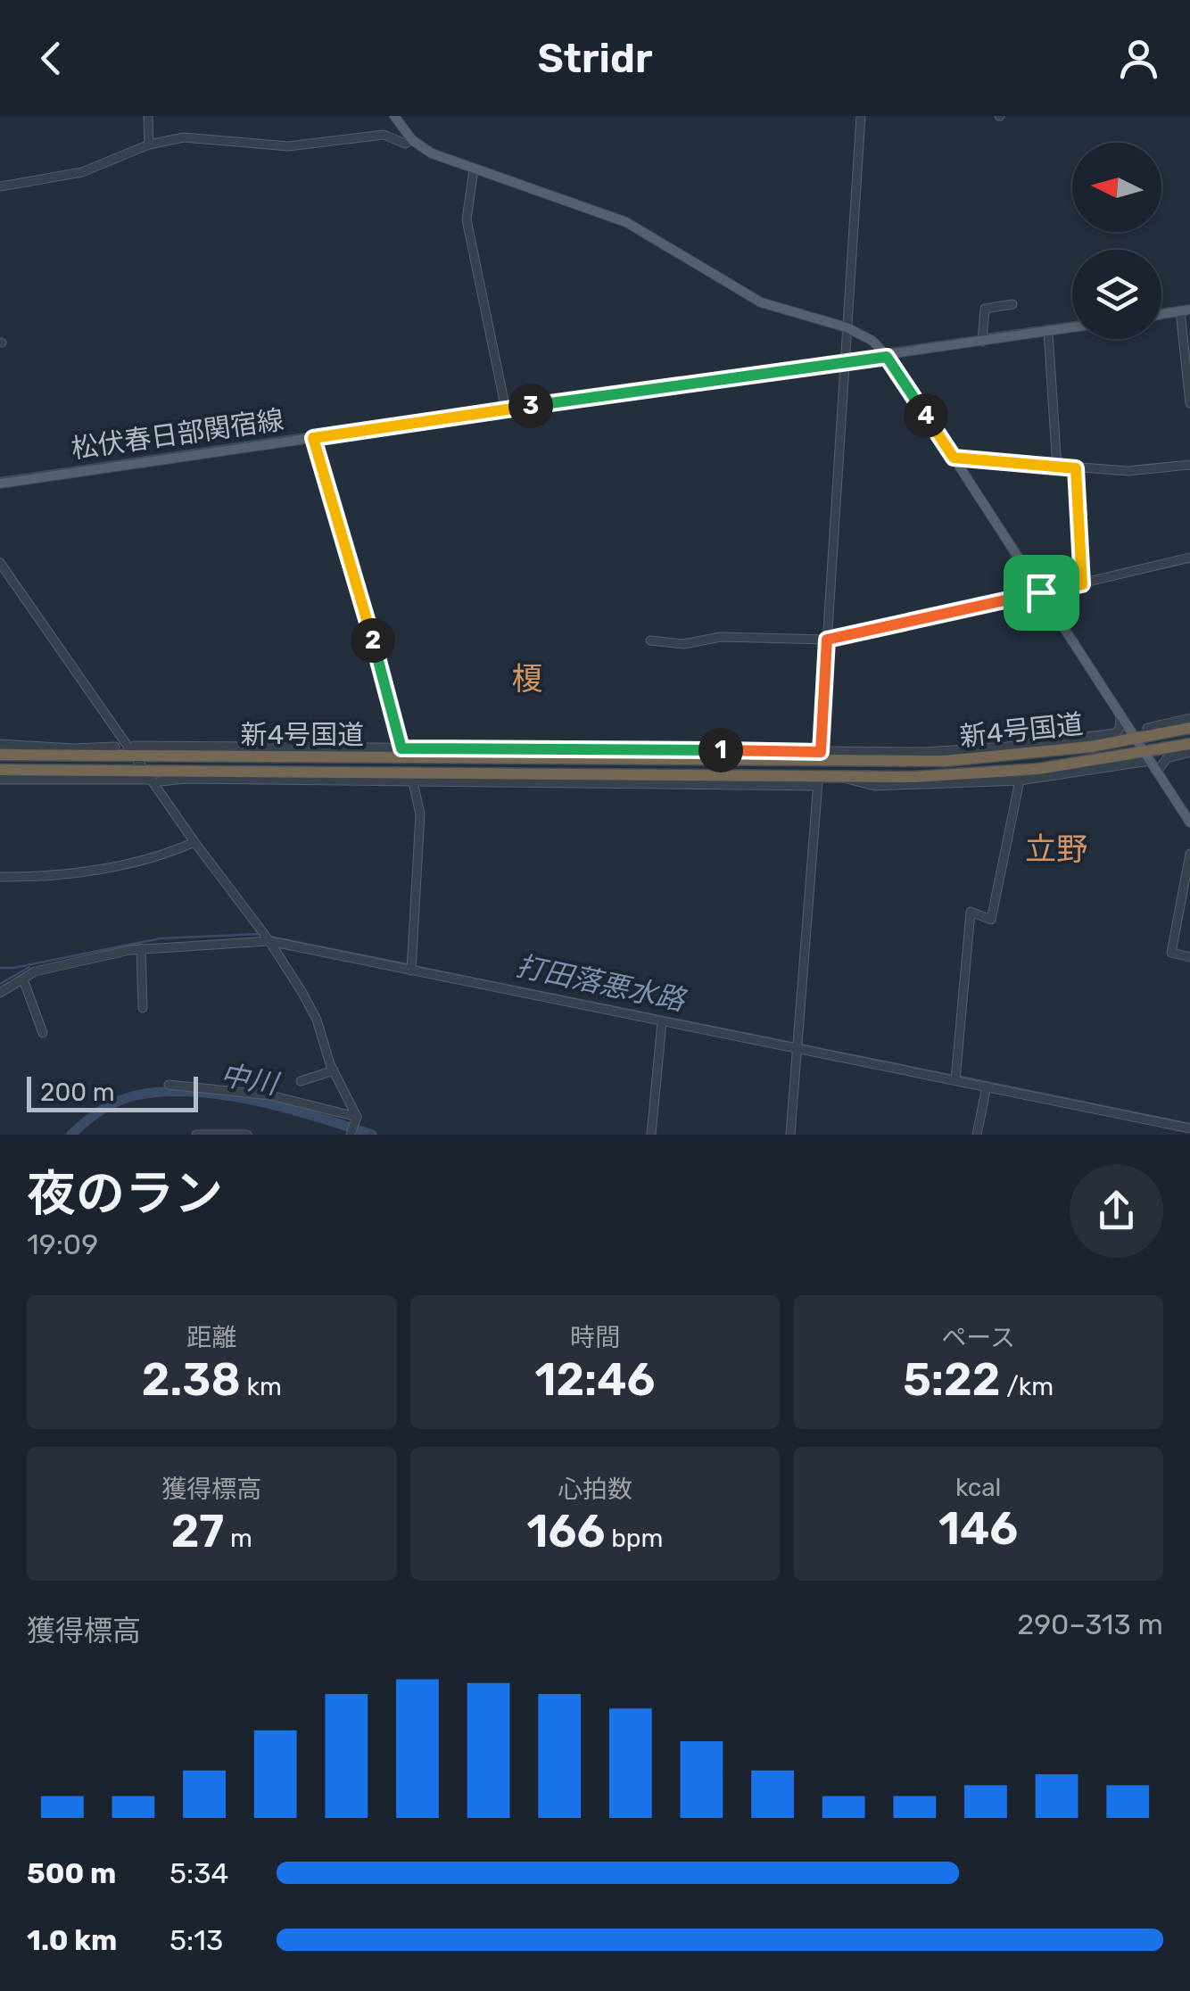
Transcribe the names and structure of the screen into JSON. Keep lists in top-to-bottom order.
{
  "streets": {
    "highway": ["新4号国道"],
    "main road": ["松伏春日部関宿線"]
  },
  "districts": ["榎", "立野"],
  "water": ["打田落悪水路", "中川"],
  "scale_bar": "200 m",
  "north": "left",
  "page": {
    "header": "Stridr",
    "pins": [
      "3",
      "4",
      "2",
      "1"
    ],
    "scale": "200 m",
    "heading": ["夜のラン", "19:09"],
    "stats": [
      ["距離", "2.38 km"],
      ["時間", "12:46"],
      ["ペース", "5:22 /km"],
      ["獲得標高", "27 m"],
      ["心拍数", "166 bpm"],
      ["kcal", "146"]
    ],
    "chart": ["獲得標高", "290–313 m"],
    "list": [
      {
        "name": "500 m",
        "note": "5:34"
      },
      {
        "name": "1.0 km",
        "note": "5:13"
      }
    ]
  }
}
